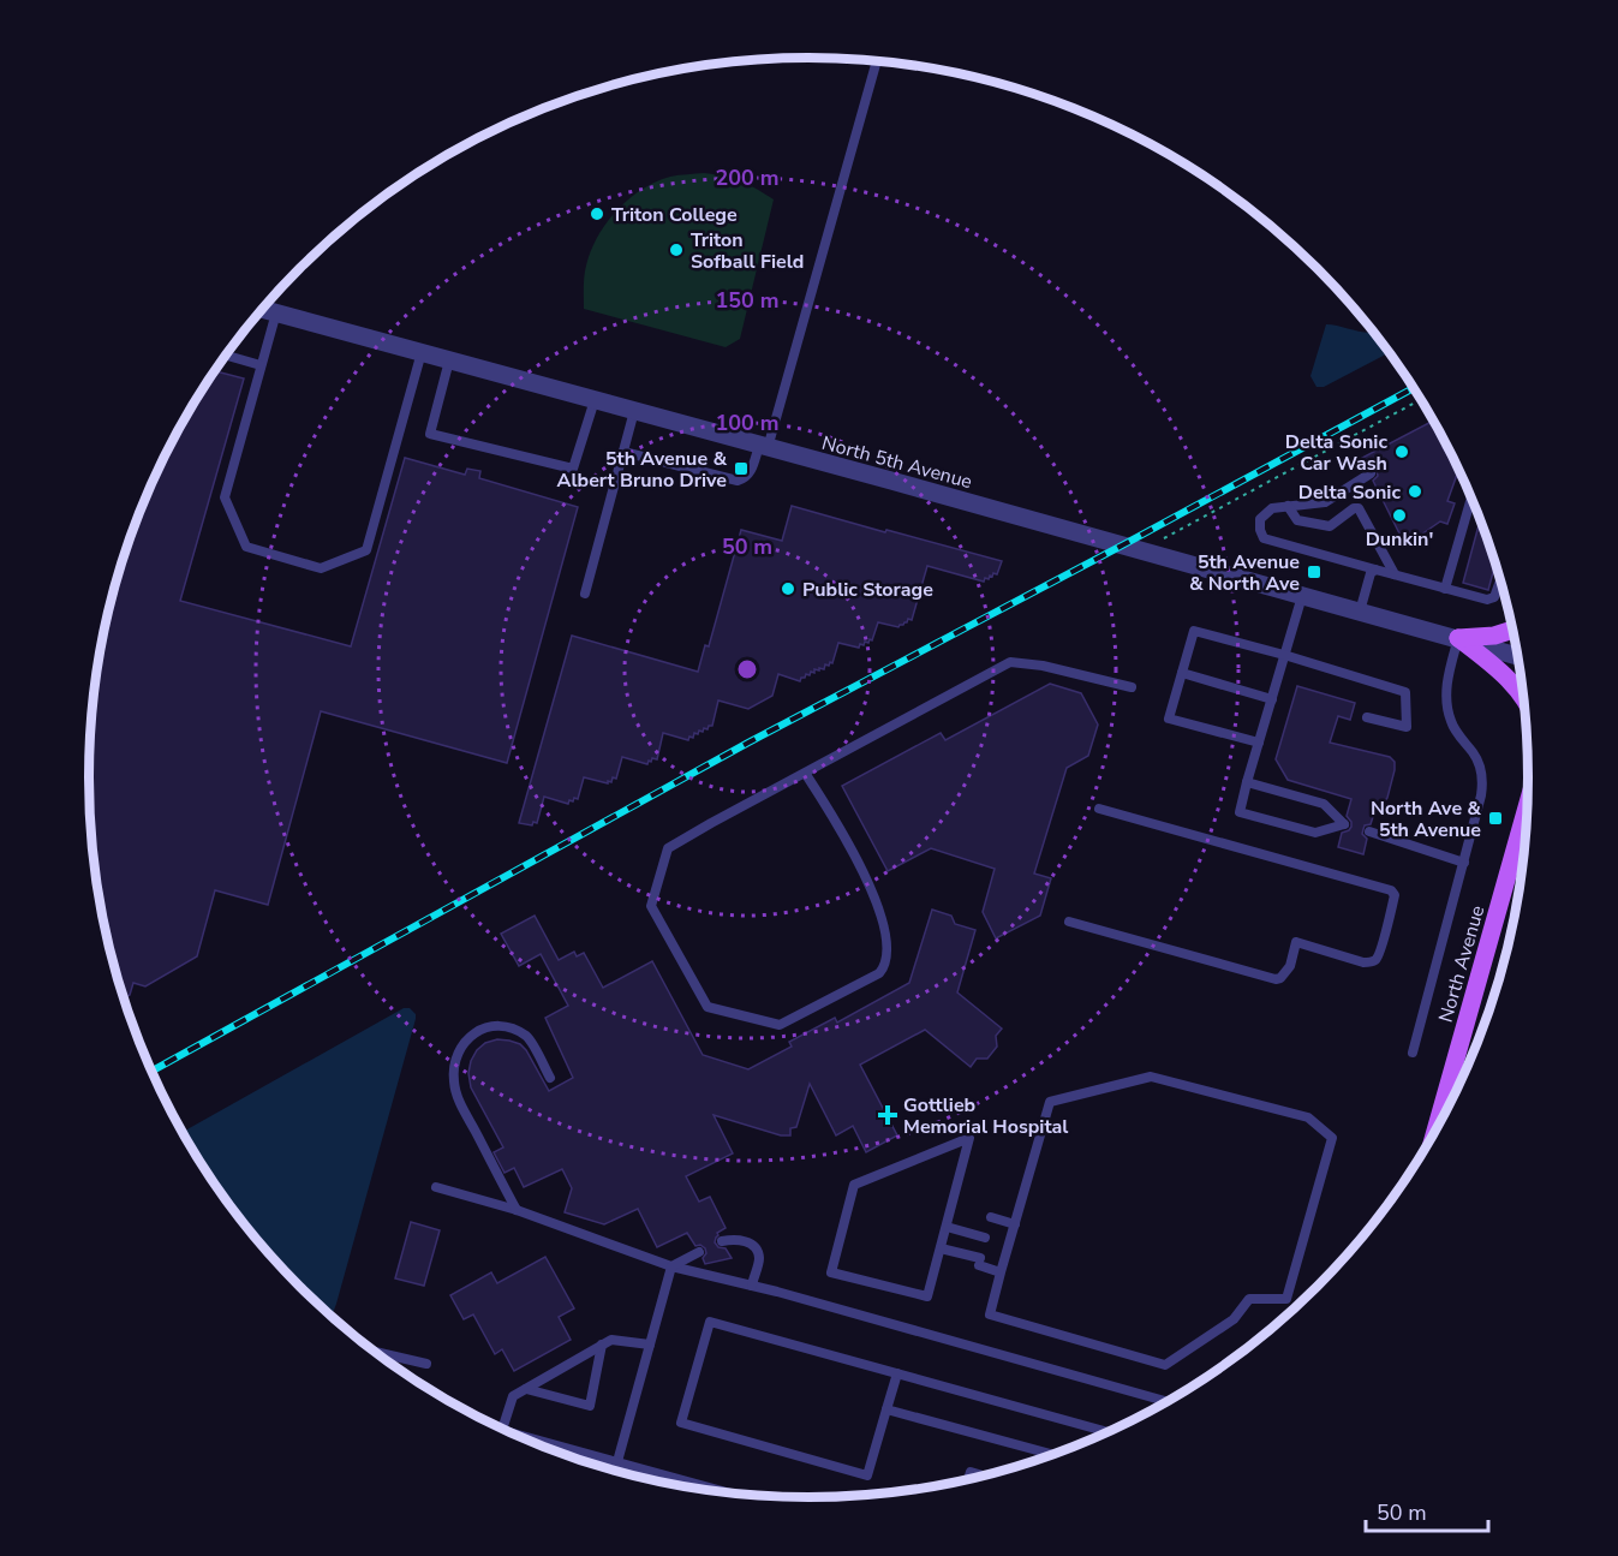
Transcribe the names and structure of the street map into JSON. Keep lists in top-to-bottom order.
{
  "streets": {
    "main road": ["North Avenue"],
    "street": ["North 5th Avenue"]
  },
  "places": {
    "other": [
      "Triton College",
      "Triton Sofball Field",
      "Delta Sonic Car Wash",
      "Delta Sonic",
      "Dunkin'",
      "Public Storage"
    ],
    "transit": ["5th Avenue & Albert Bruno Drive", "5th Avenue & North Ave", "North Ave & 5th Avenue"],
    "health": ["Gottlieb Memorial Hospital"]
  },
  "scale_bar": "50 m",
  "rings": [
    "200 m",
    "150 m",
    "100 m",
    "50 m"
  ]
}
